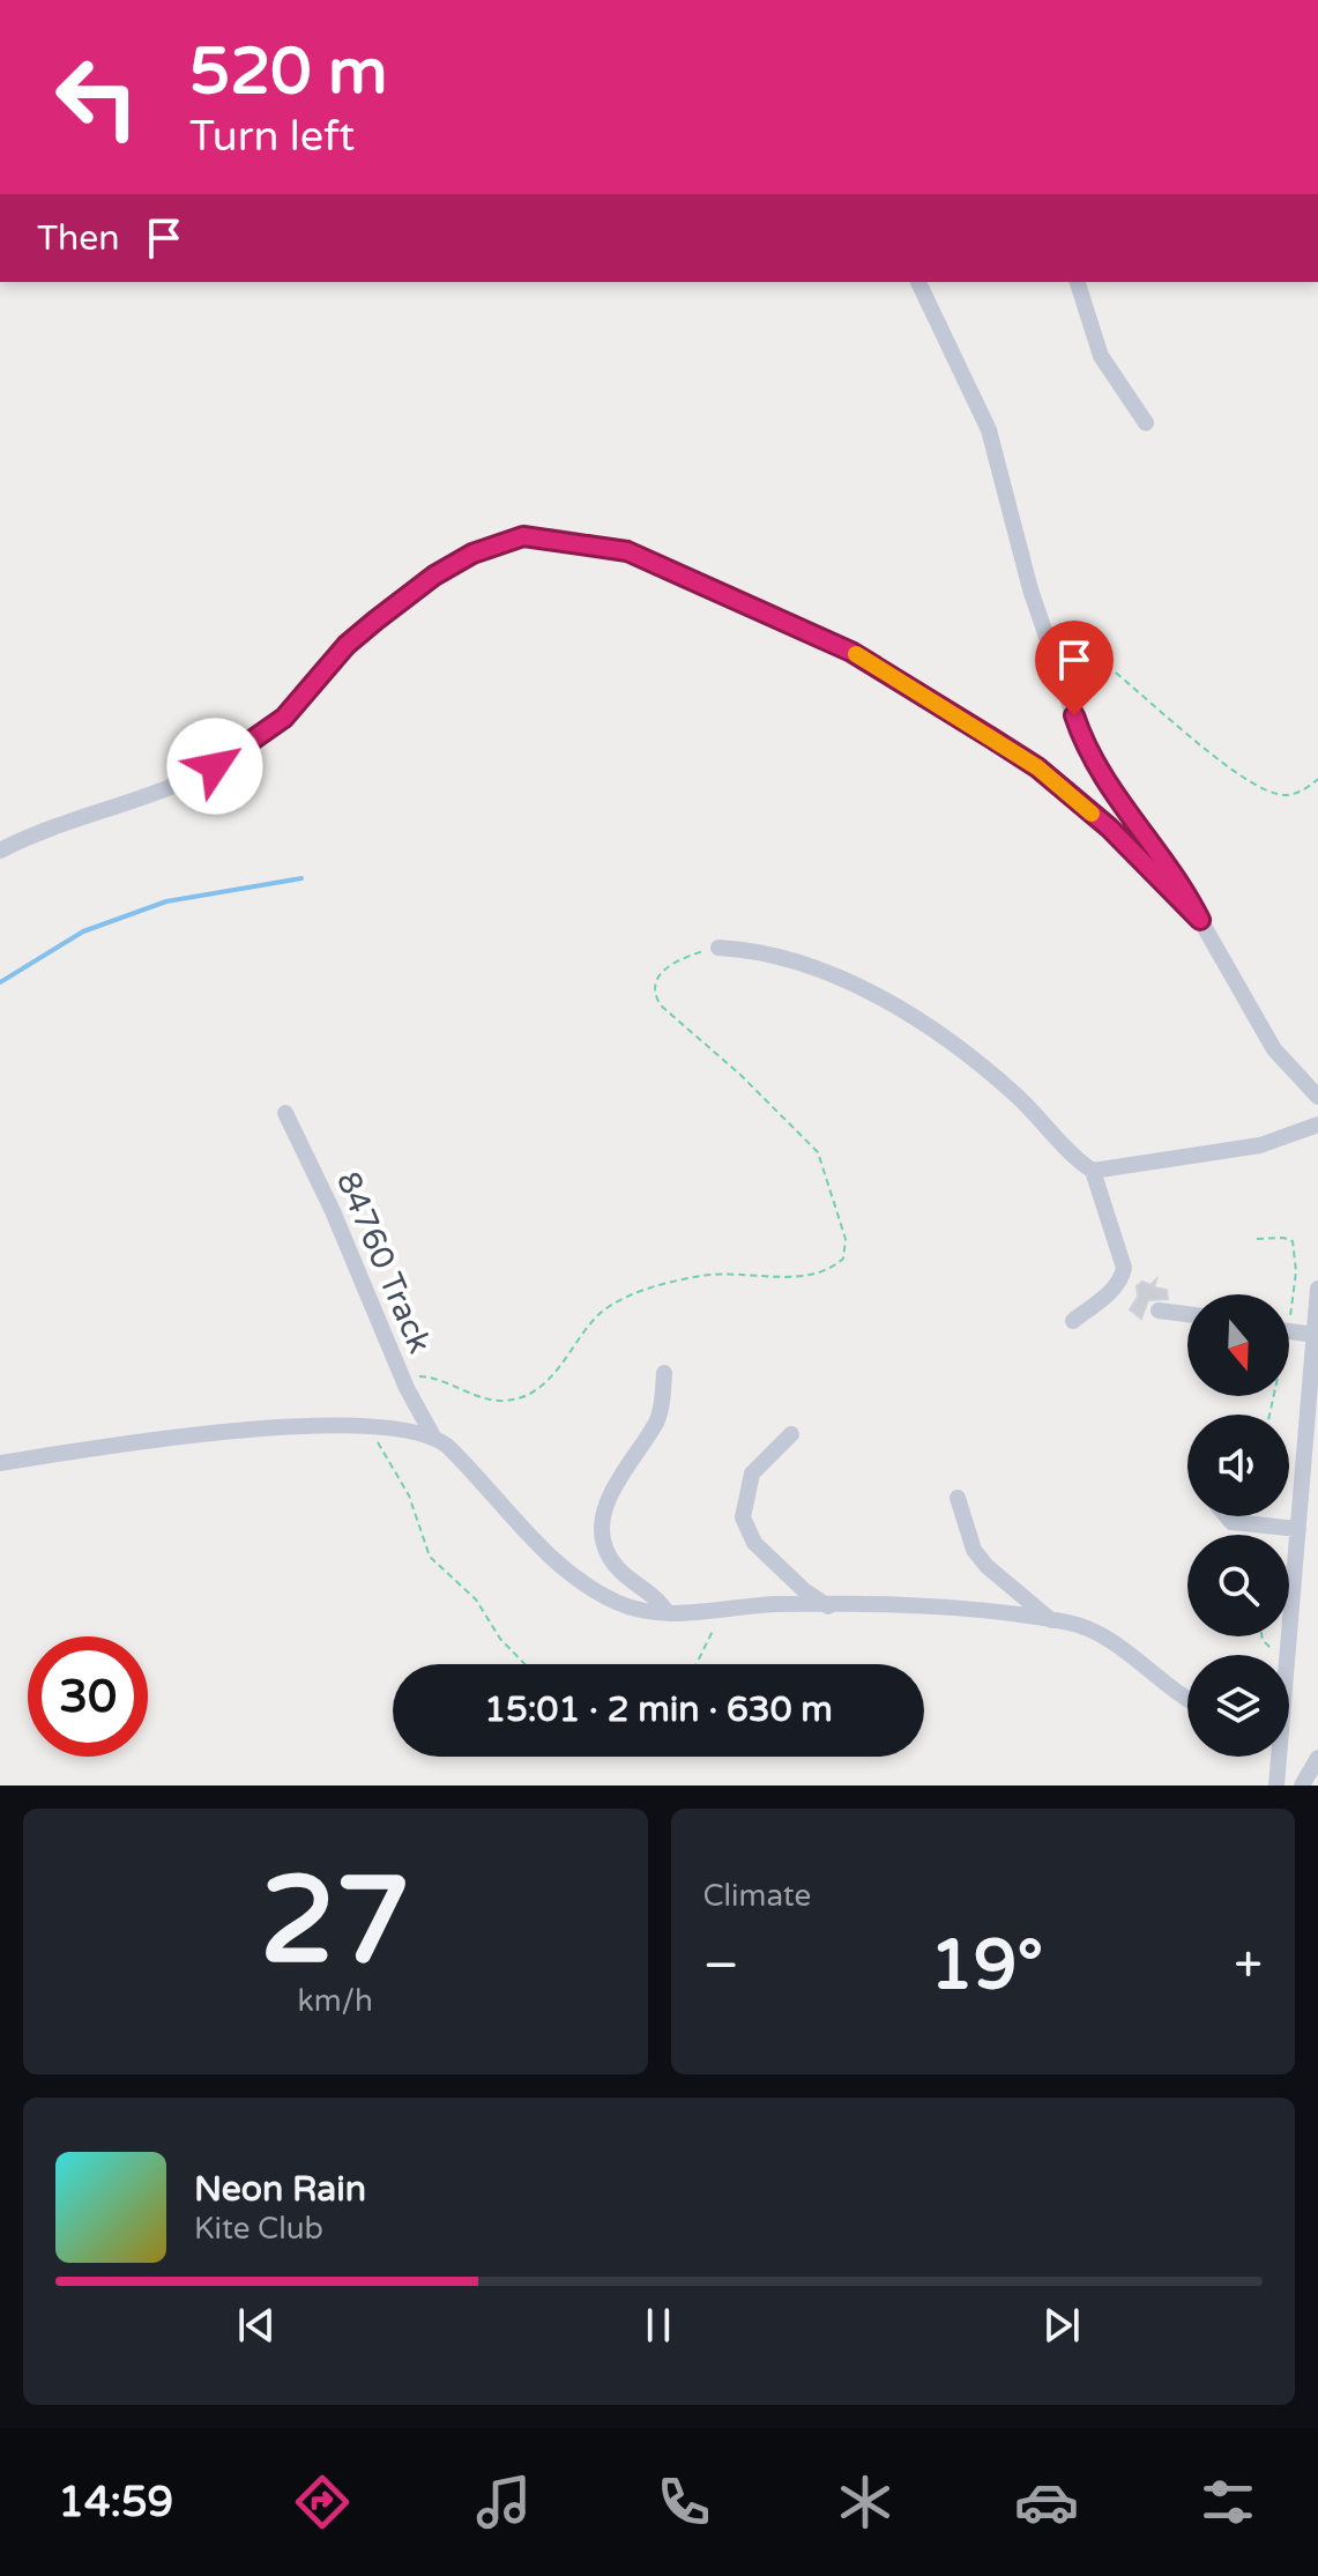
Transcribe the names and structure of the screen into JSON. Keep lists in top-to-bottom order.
{
  "streets": {
    "street": ["84760 Track"]
  },
  "north": "bottom",
  "page": {
    "turn": ["520 m", "Turn left"],
    "then": "Then",
    "limit": "30",
    "trip": "15:01 · 2 min · 630 m",
    "tile": [
      ["27", "km/h"],
      "Climate"
    ],
    "heat": ["−", "19°", "+"],
    "song": ["Neon Rain", "Kite Club"],
    "tabs": "14:59"
  }
}
